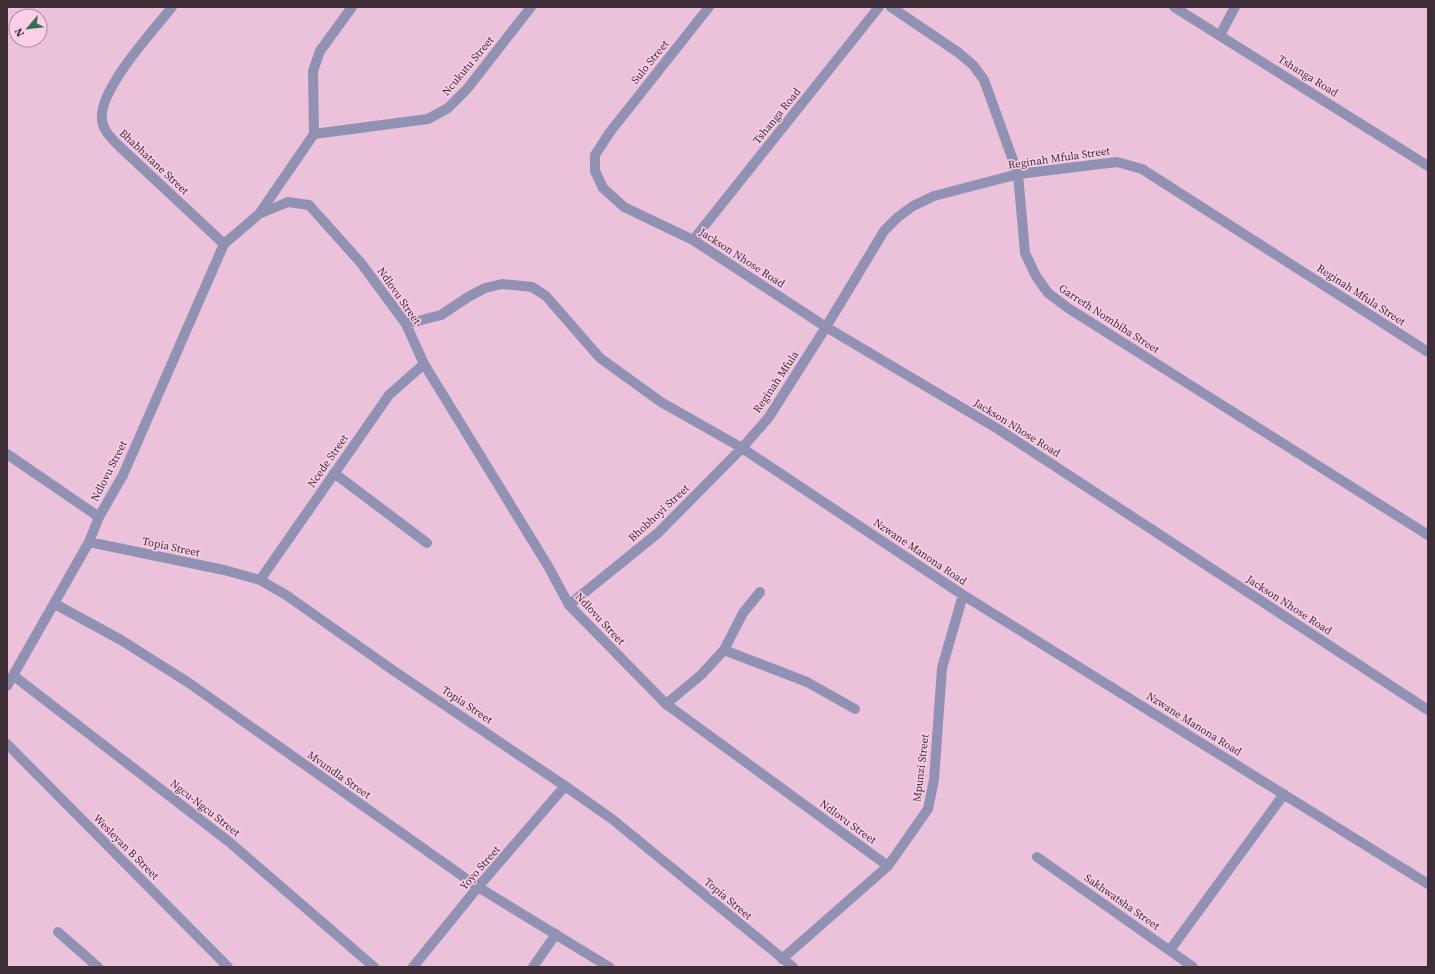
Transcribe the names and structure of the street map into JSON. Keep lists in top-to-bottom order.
{
  "streets": {
    "street": [
      "Sulo Street",
      "Ncukutu Street",
      "Tshanga Road",
      "Reginah Mfula Street",
      "Bhabhatane Street",
      "Jackson Nhose Road",
      "Ndlovu Street",
      "Garreth Nombiba Street",
      "Reginah Mfula",
      "Ncede Street",
      "Bhobhoyi Street",
      "Topia Street",
      "Nzwane Manona Road",
      "Mpunzi Street",
      "Mvundla Street",
      "Ngcu-Ngcu Street",
      "Wesleyan B Street",
      "Yoyo Street",
      "Sakhwatsha Street"
    ]
  },
  "crossings": [
    ["Sulo Street", "Jackson Nhose Road"],
    ["Tshanga Road", "Jackson Nhose Road"],
    ["Reginah Mfula Street", "Jackson Nhose Road"],
    ["Reginah Mfula Street", "Garreth Nombiba Street"],
    ["Reginah Mfula Street", "Reginah Mfula"],
    ["Bhabhatane Street", "Ndlovu Street"],
    ["Jackson Nhose Road", "Reginah Mfula"],
    ["Ndlovu Street", "Ncede Street"],
    ["Ndlovu Street", "Bhobhoyi Street"],
    ["Ndlovu Street", "Topia Street"],
    ["Ndlovu Street", "Nzwane Manona Road"],
    ["Ndlovu Street", "Mpunzi Street"],
    ["Ndlovu Street", "Mvundla Street"],
    ["Ndlovu Street", "Ngcu-Ngcu Street"],
    ["Reginah Mfula", "Bhobhoyi Street"],
    ["Reginah Mfula", "Nzwane Manona Road"],
    ["Ncede Street", "Topia Street"],
    ["Bhobhoyi Street", "Nzwane Manona Road"],
    ["Topia Street", "Mpunzi Street"],
    ["Topia Street", "Yoyo Street"],
    ["Nzwane Manona Road", "Mpunzi Street"],
    ["Mvundla Street", "Yoyo Street"]
  ],
  "north": "bottom left"
}
